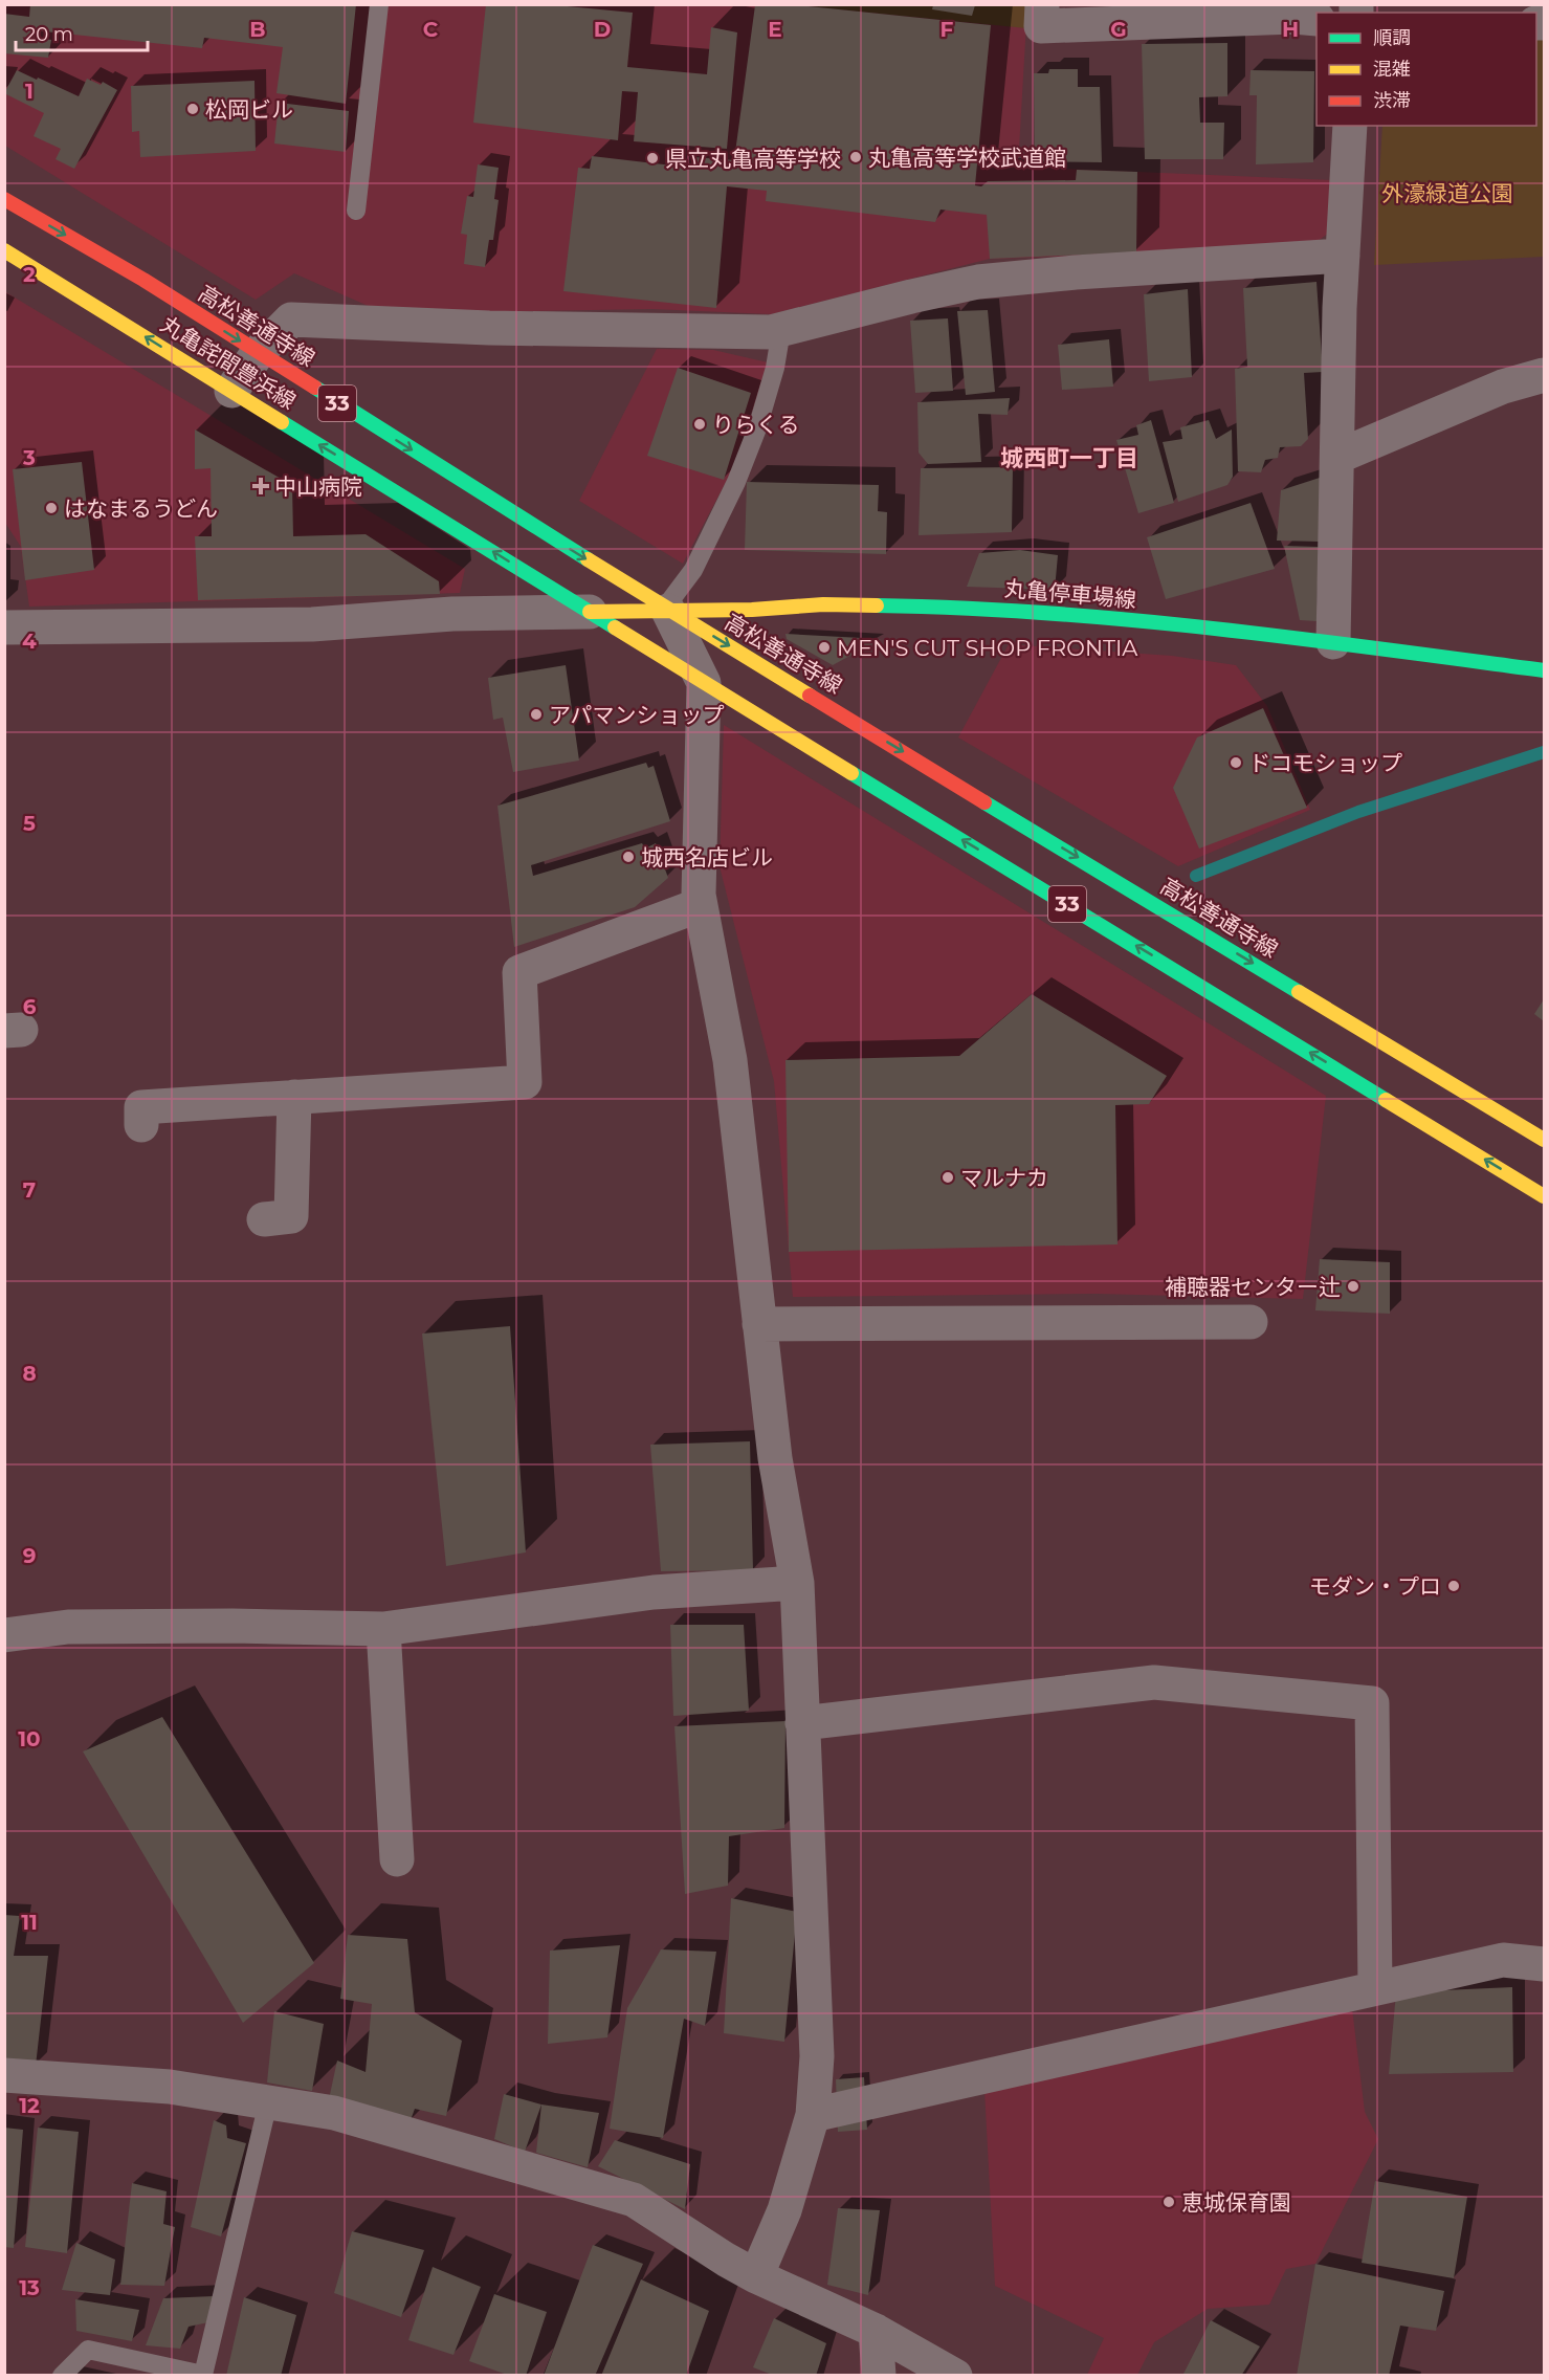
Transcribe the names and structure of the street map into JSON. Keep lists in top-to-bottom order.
{
  "streets": {
    "main road": [
      "高松善通寺線",
      "丸亀詫間豊浜線",
      "33",
      "丸亀停車場線"
    ]
  },
  "crossings": [
    ["高松善通寺線", "丸亀停車場線"],
    ["丸亀詫間豊浜線", "33"],
    ["丸亀詫間豊浜線", "丸亀停車場線"],
    ["33", "丸亀停車場線"]
  ],
  "one_way": ["丸亀詫間豊浜線"],
  "districts": ["城西町一丁目"],
  "parks": ["外濠緑道公園"],
  "places": {
    "other": [
      "松岡ビル",
      "丸亀高等学校武道館",
      "県立丸亀高等学校",
      "りらくる",
      "はなまるうどん",
      "MEN'S CUT SHOP FRONTIA",
      "アパマンショップ",
      "ドコモショップ",
      "城西名店ビル",
      "マルナカ",
      "補聴器センター辻",
      "モダン・プロ",
      "恵城保育園"
    ],
    "health": ["中山病院"]
  },
  "legend": ["順調", "混雑", "渋滞"],
  "scale_bar": "20 m",
  "grid": {
    "columns": [
      "B",
      "C",
      "D",
      "E",
      "F",
      "G",
      "H"
    ],
    "rows": [
      "1",
      "2",
      "3",
      "4",
      "5",
      "6",
      "7",
      "8",
      "9",
      "10",
      "11",
      "12",
      "13"
    ]
  }
}
